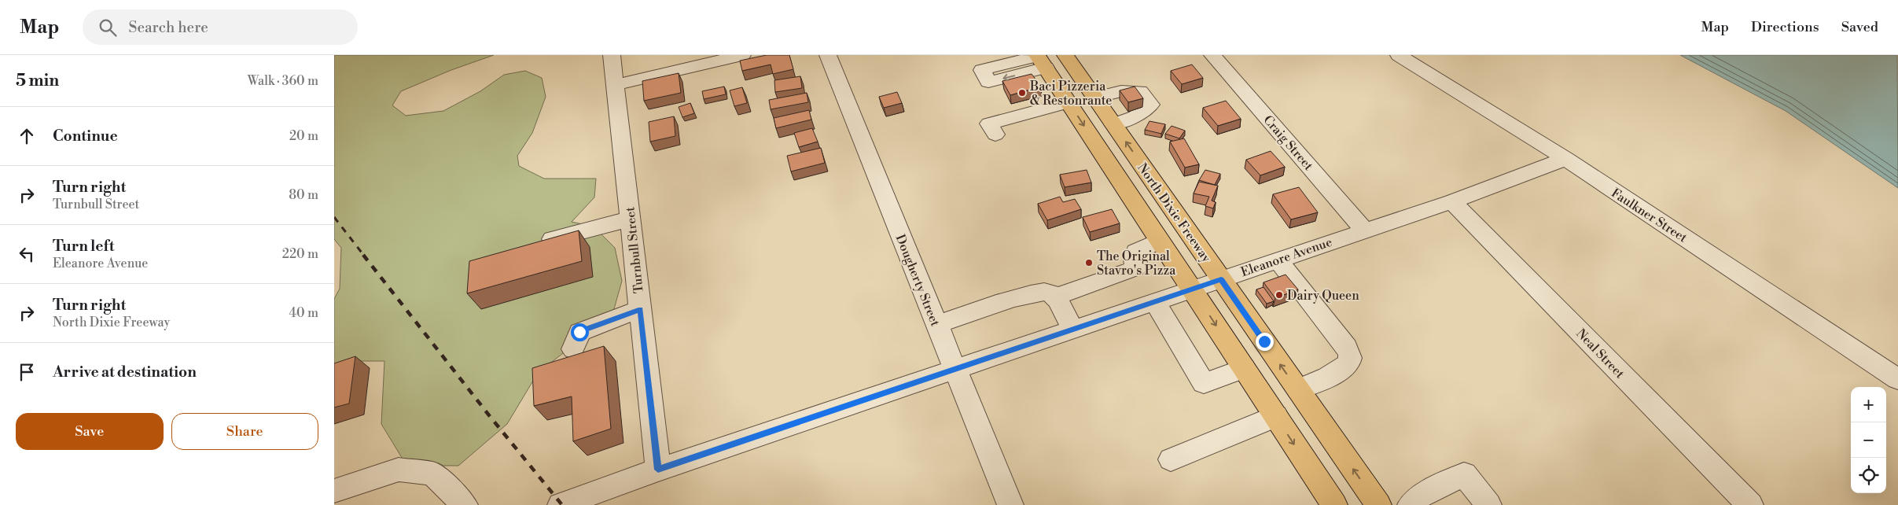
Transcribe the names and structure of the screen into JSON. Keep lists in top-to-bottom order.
{
  "streets": {
    "main road": ["North Dixie Freeway"],
    "street": [
      "Craig Street",
      "Faulkner Street",
      "Turnbull Street",
      "Eleanore Avenue",
      "Dougherty Street",
      "Neal Street"
    ]
  },
  "crossings": [
    ["Craig Street", "Eleanore Avenue"],
    ["North Dixie Freeway", "Eleanore Avenue"],
    ["Faulkner Street", "Eleanore Avenue"],
    ["Turnbull Street", "Eleanore Avenue"],
    ["Eleanore Avenue", "Dougherty Street"],
    ["Eleanore Avenue", "Neal Street"]
  ],
  "places": ["Baci Pizzeria & Restonrante", "The Original Stavro's Pizza", "Dairy Queen"],
  "page": {
    "header": "Map",
    "search": "Search here",
    "nav": ["Map", "Directions", "Saved"],
    "heading": ["5 min", "Walk · 360 m"],
    "list": [
      ["Continue", "20 m"],
      ["Turn right", "Turnbull Street", "80 m"],
      ["Turn left", "Eleanore Avenue", "220 m"],
      ["Turn right", "North Dixie Freeway", "40 m"],
      "Arrive at destination"
    ],
    "map_buttons": ["+", "−"],
    "buttons": ["Save", "Share"]
  }
}
